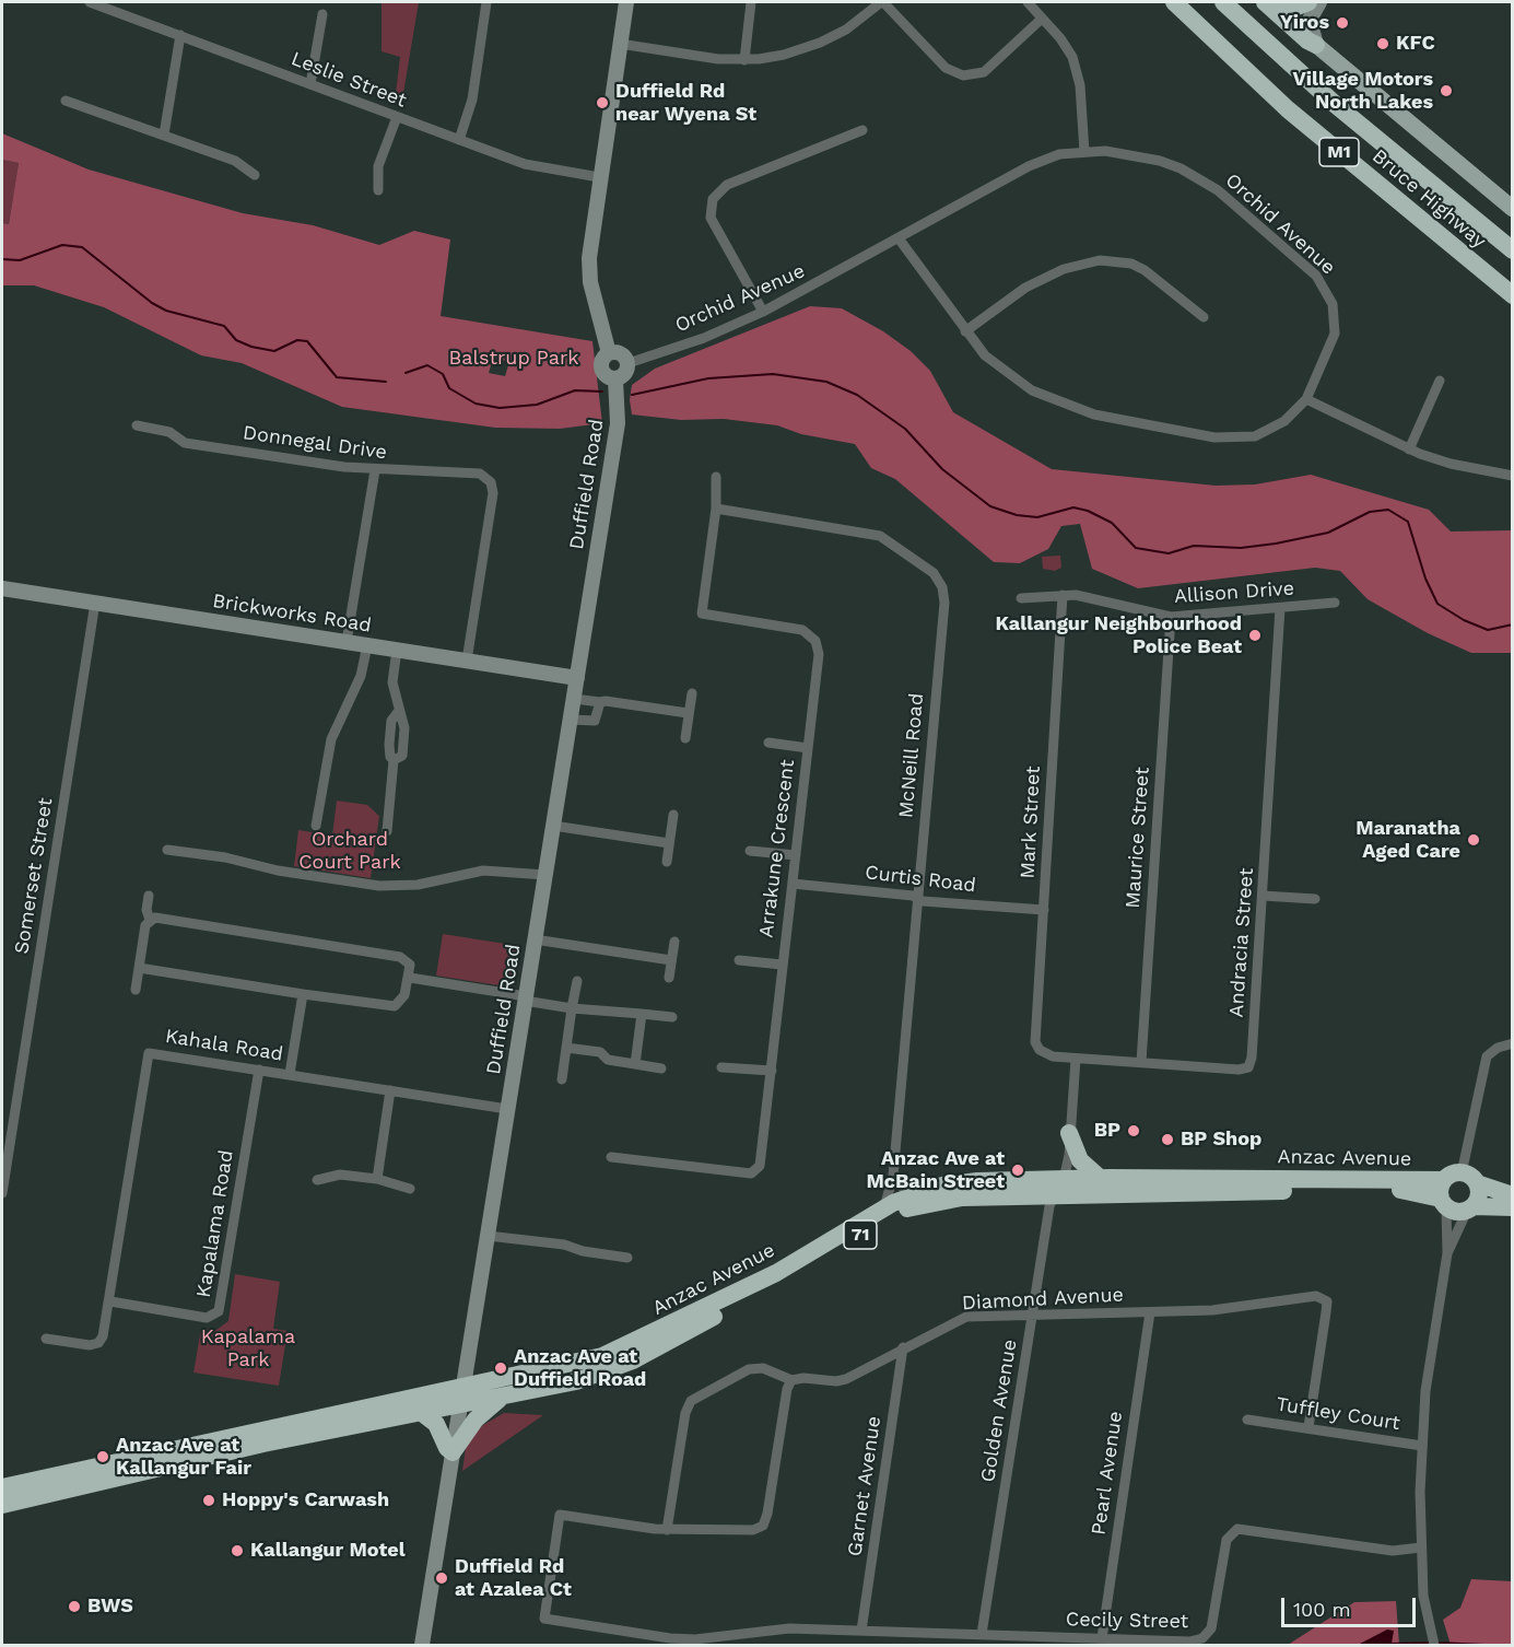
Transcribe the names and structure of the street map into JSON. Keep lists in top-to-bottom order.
{
  "streets": {
    "highway": [
      "M1",
      "Bruce Highway",
      "Anzac Avenue",
      "71"
    ],
    "street": [
      "Leslie Street",
      "Orchid Avenue",
      "Donnegal Drive",
      "Duffield Road",
      "Allison Drive",
      "Brickworks Road",
      "McNeill Road",
      "Mark Street",
      "Maurice Street",
      "Arrakune Crescent",
      "Somerset Street",
      "Curtis Road",
      "Andracia Street",
      "Kahala Road",
      "Kapalama Road",
      "Diamond Avenue",
      "Golden Avenue",
      "Tuffley Court",
      "Pearl Avenue",
      "Garnet Avenue",
      "Cecily Street"
    ]
  },
  "crossings": [
    ["Orchid Avenue", "Duffield Road"],
    ["Donnegal Drive", "Brickworks Road"],
    ["Duffield Road", "Brickworks Road"],
    ["Duffield Road", "Kahala Road"],
    ["Duffield Road", "Anzac Avenue"],
    ["Allison Drive", "Mark Street"],
    ["Allison Drive", "Maurice Street"],
    ["Allison Drive", "Andracia Street"],
    ["Brickworks Road", "Somerset Street"],
    ["McNeill Road", "Arrakune Crescent"],
    ["McNeill Road", "Curtis Road"],
    ["McNeill Road", "Anzac Avenue"],
    ["Mark Street", "Curtis Road"],
    ["Mark Street", "Andracia Street"],
    ["Maurice Street", "Andracia Street"],
    ["Arrakune Crescent", "Curtis Road"],
    ["Andracia Street", "Golden Avenue"],
    ["Kahala Road", "Kapalama Road"],
    ["Anzac Avenue", "71"],
    ["Anzac Avenue", "Golden Avenue"],
    ["Diamond Avenue", "Golden Avenue"],
    ["Diamond Avenue", "Tuffley Court"],
    ["Diamond Avenue", "Pearl Avenue"],
    ["Diamond Avenue", "Garnet Avenue"],
    ["Golden Avenue", "Cecily Street"],
    ["Pearl Avenue", "Cecily Street"],
    ["Garnet Avenue", "Cecily Street"]
  ],
  "parks": ["Balstrup Park", "Orchard Court Park", "Kapalama Park"],
  "places": [
    "Yiros",
    "KFC",
    "Village Motors North Lakes",
    "Duffield Rd near Wyena St",
    "Kallangur Neighbourhood Police Beat",
    "Maranatha Aged Care",
    "BP",
    "BP Shop",
    "Anzac Ave at McBain Street",
    "Anzac Ave at Duffield Road",
    "Anzac Ave at Kallangur Fair",
    "Hoppy's Carwash",
    "Kallangur Motel",
    "Duffield Rd at Azalea Ct",
    "BWS"
  ],
  "scale_bar": "100 m"
}
